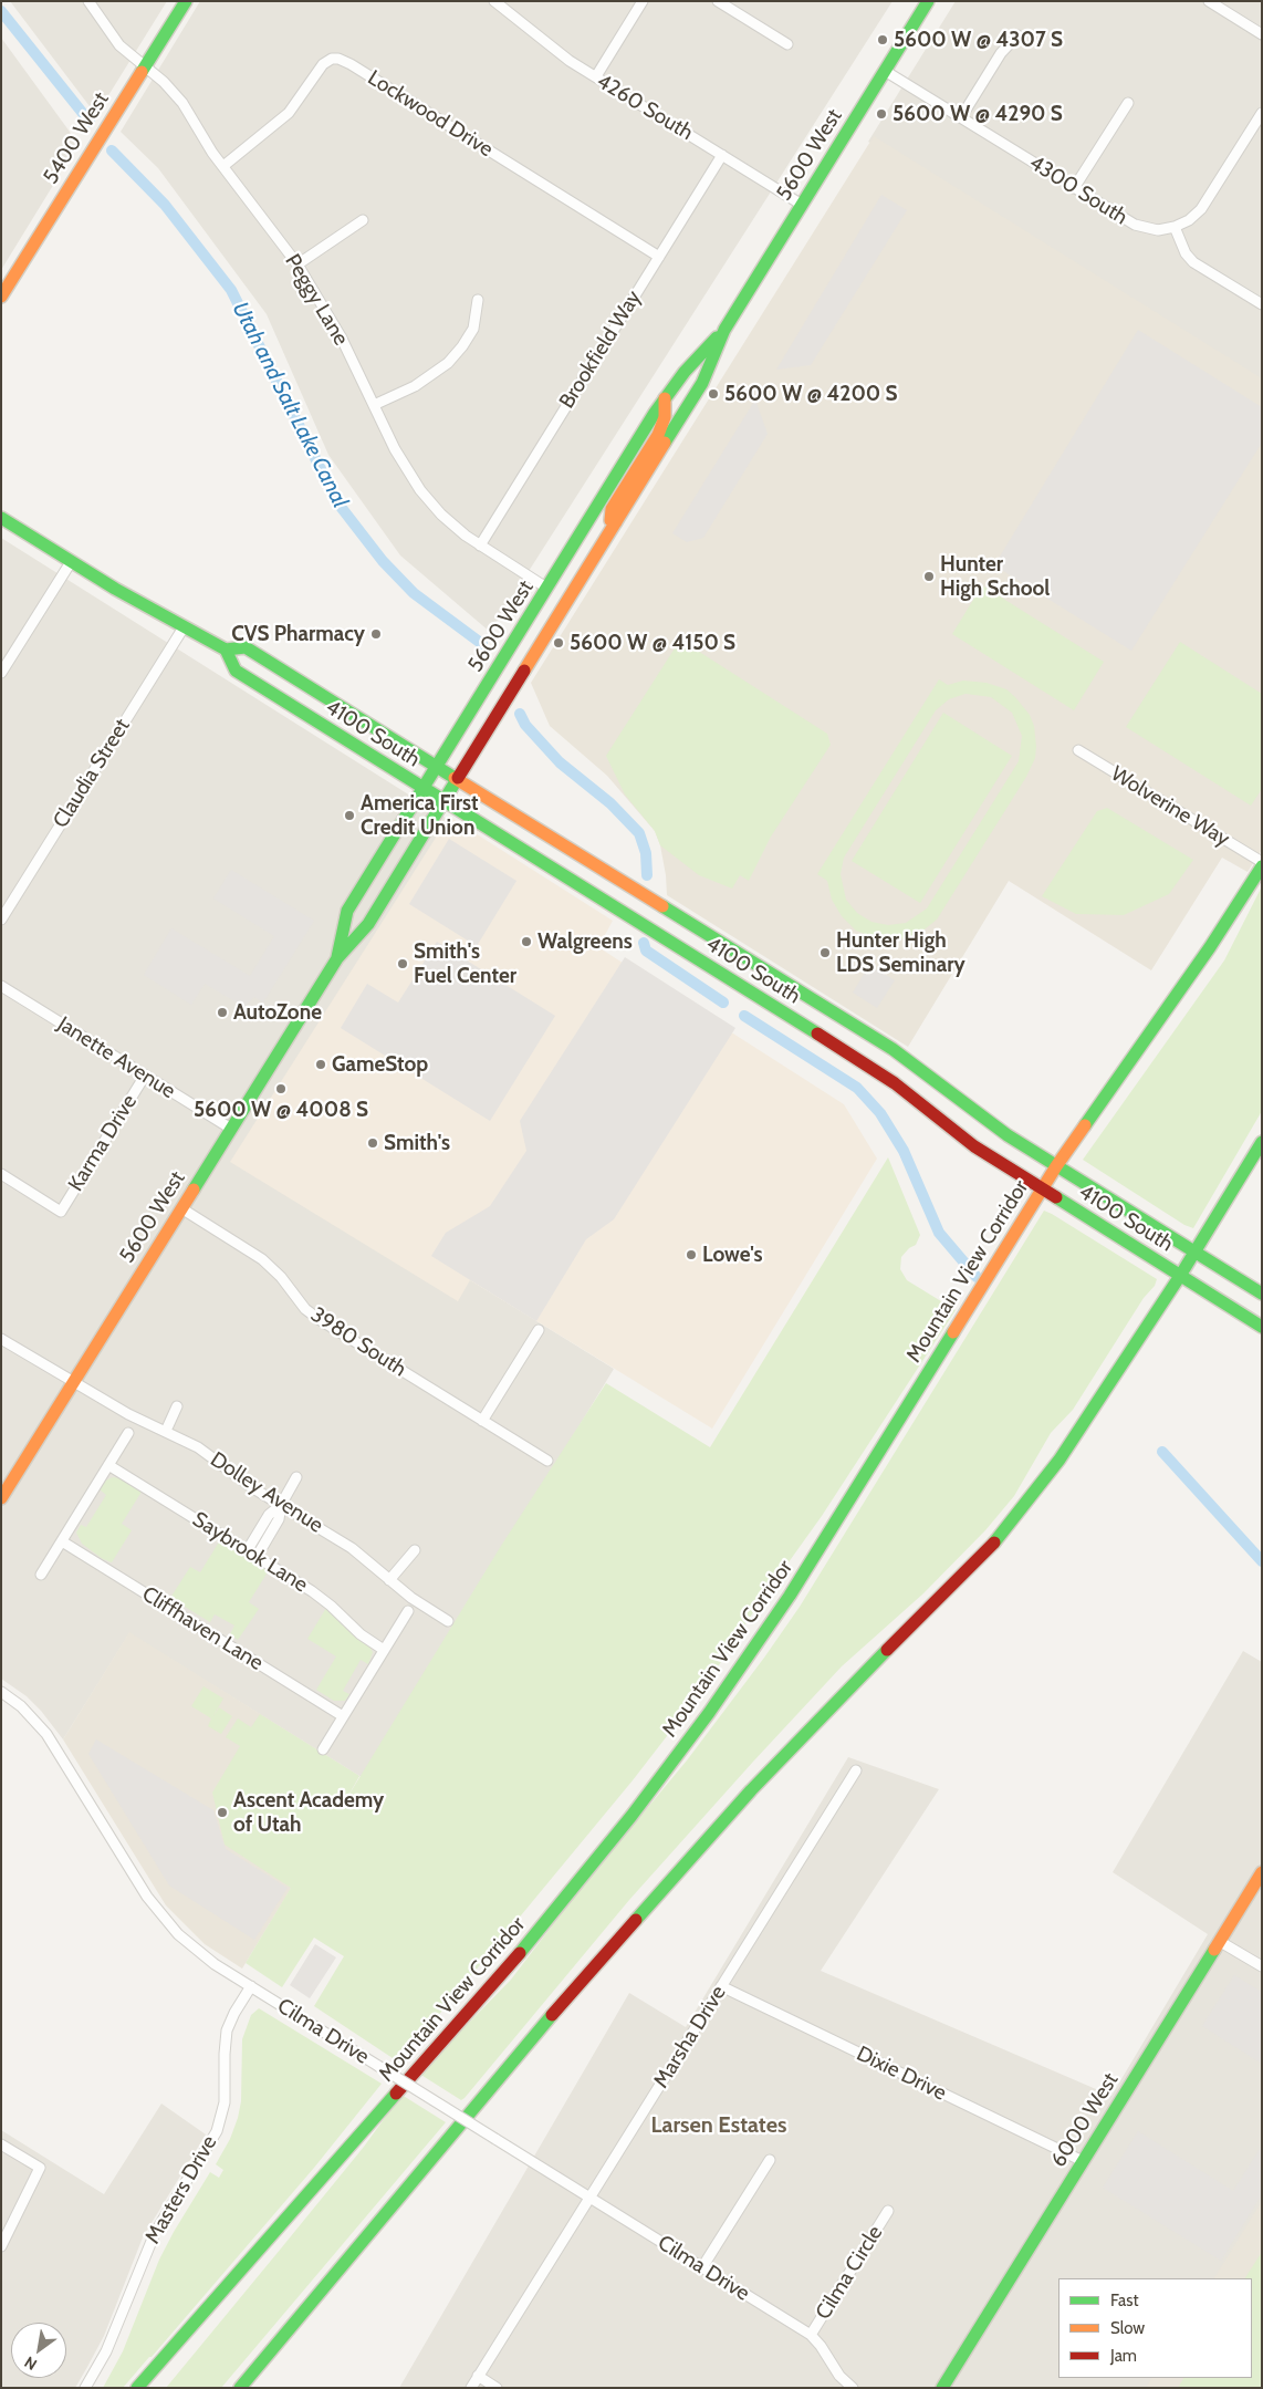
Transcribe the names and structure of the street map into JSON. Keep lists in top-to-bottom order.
{
  "streets": {
    "main road": [
      "5400 West",
      "5600 West",
      "4100 South",
      "Mountain View Corridor",
      "6000 West"
    ],
    "street": [
      "4260 South",
      "Lockwood Drive",
      "4300 South",
      "Peggy Lane",
      "Brookfield Way",
      "Claudia Street",
      "Wolverine Way",
      "Janette Avenue",
      "Karma Drive",
      "3980 South",
      "Dolley Avenue",
      "Saybrook Lane",
      "Cliffhaven Lane",
      "Cilma Drive",
      "Marsha Drive",
      "Dixie Drive",
      "Masters Drive",
      "Cilma Circle"
    ]
  },
  "crossings": [
    ["4260 South", "5600 West"],
    ["4260 South", "Brookfield Way"],
    ["Lockwood Drive", "Peggy Lane"],
    ["Lockwood Drive", "Brookfield Way"],
    ["5400 West", "Peggy Lane"],
    ["5600 West", "4300 South"],
    ["5600 West", "Peggy Lane"],
    ["5600 West", "4100 South"],
    ["5600 West", "Janette Avenue"],
    ["5600 West", "3980 South"],
    ["5600 West", "Dolley Avenue"],
    ["Peggy Lane", "Brookfield Way"],
    ["4100 South", "Claudia Street"],
    ["4100 South", "Mountain View Corridor"],
    ["Wolverine Way", "Mountain View Corridor"],
    ["Janette Avenue", "Karma Drive"],
    ["Cilma Drive", "Marsha Drive"],
    ["Cilma Drive", "Masters Drive"],
    ["Cilma Drive", "Cilma Circle"],
    ["Marsha Drive", "Dixie Drive"],
    ["Dixie Drive", "6000 West"]
  ],
  "districts": ["Larsen Estates"],
  "water": ["Utah and Salt Lake Canal"],
  "places": [
    "5600 W @ 4307 S",
    "5600 W @ 4290 S",
    "5600 W @ 4200 S",
    "Hunter High School",
    "CVS Pharmacy",
    "5600 W @ 4150 S",
    "America First Credit Union",
    "Walgreens",
    "Hunter High LDS Seminary",
    "Smith's Fuel Center",
    "AutoZone",
    "GameStop",
    "5600 W @ 4008 S",
    "Smith's",
    "Lowe's",
    "Ascent Academy of Utah"
  ],
  "legend": ["Fast", "Slow", "Jam"],
  "north": "bottom left"
}
